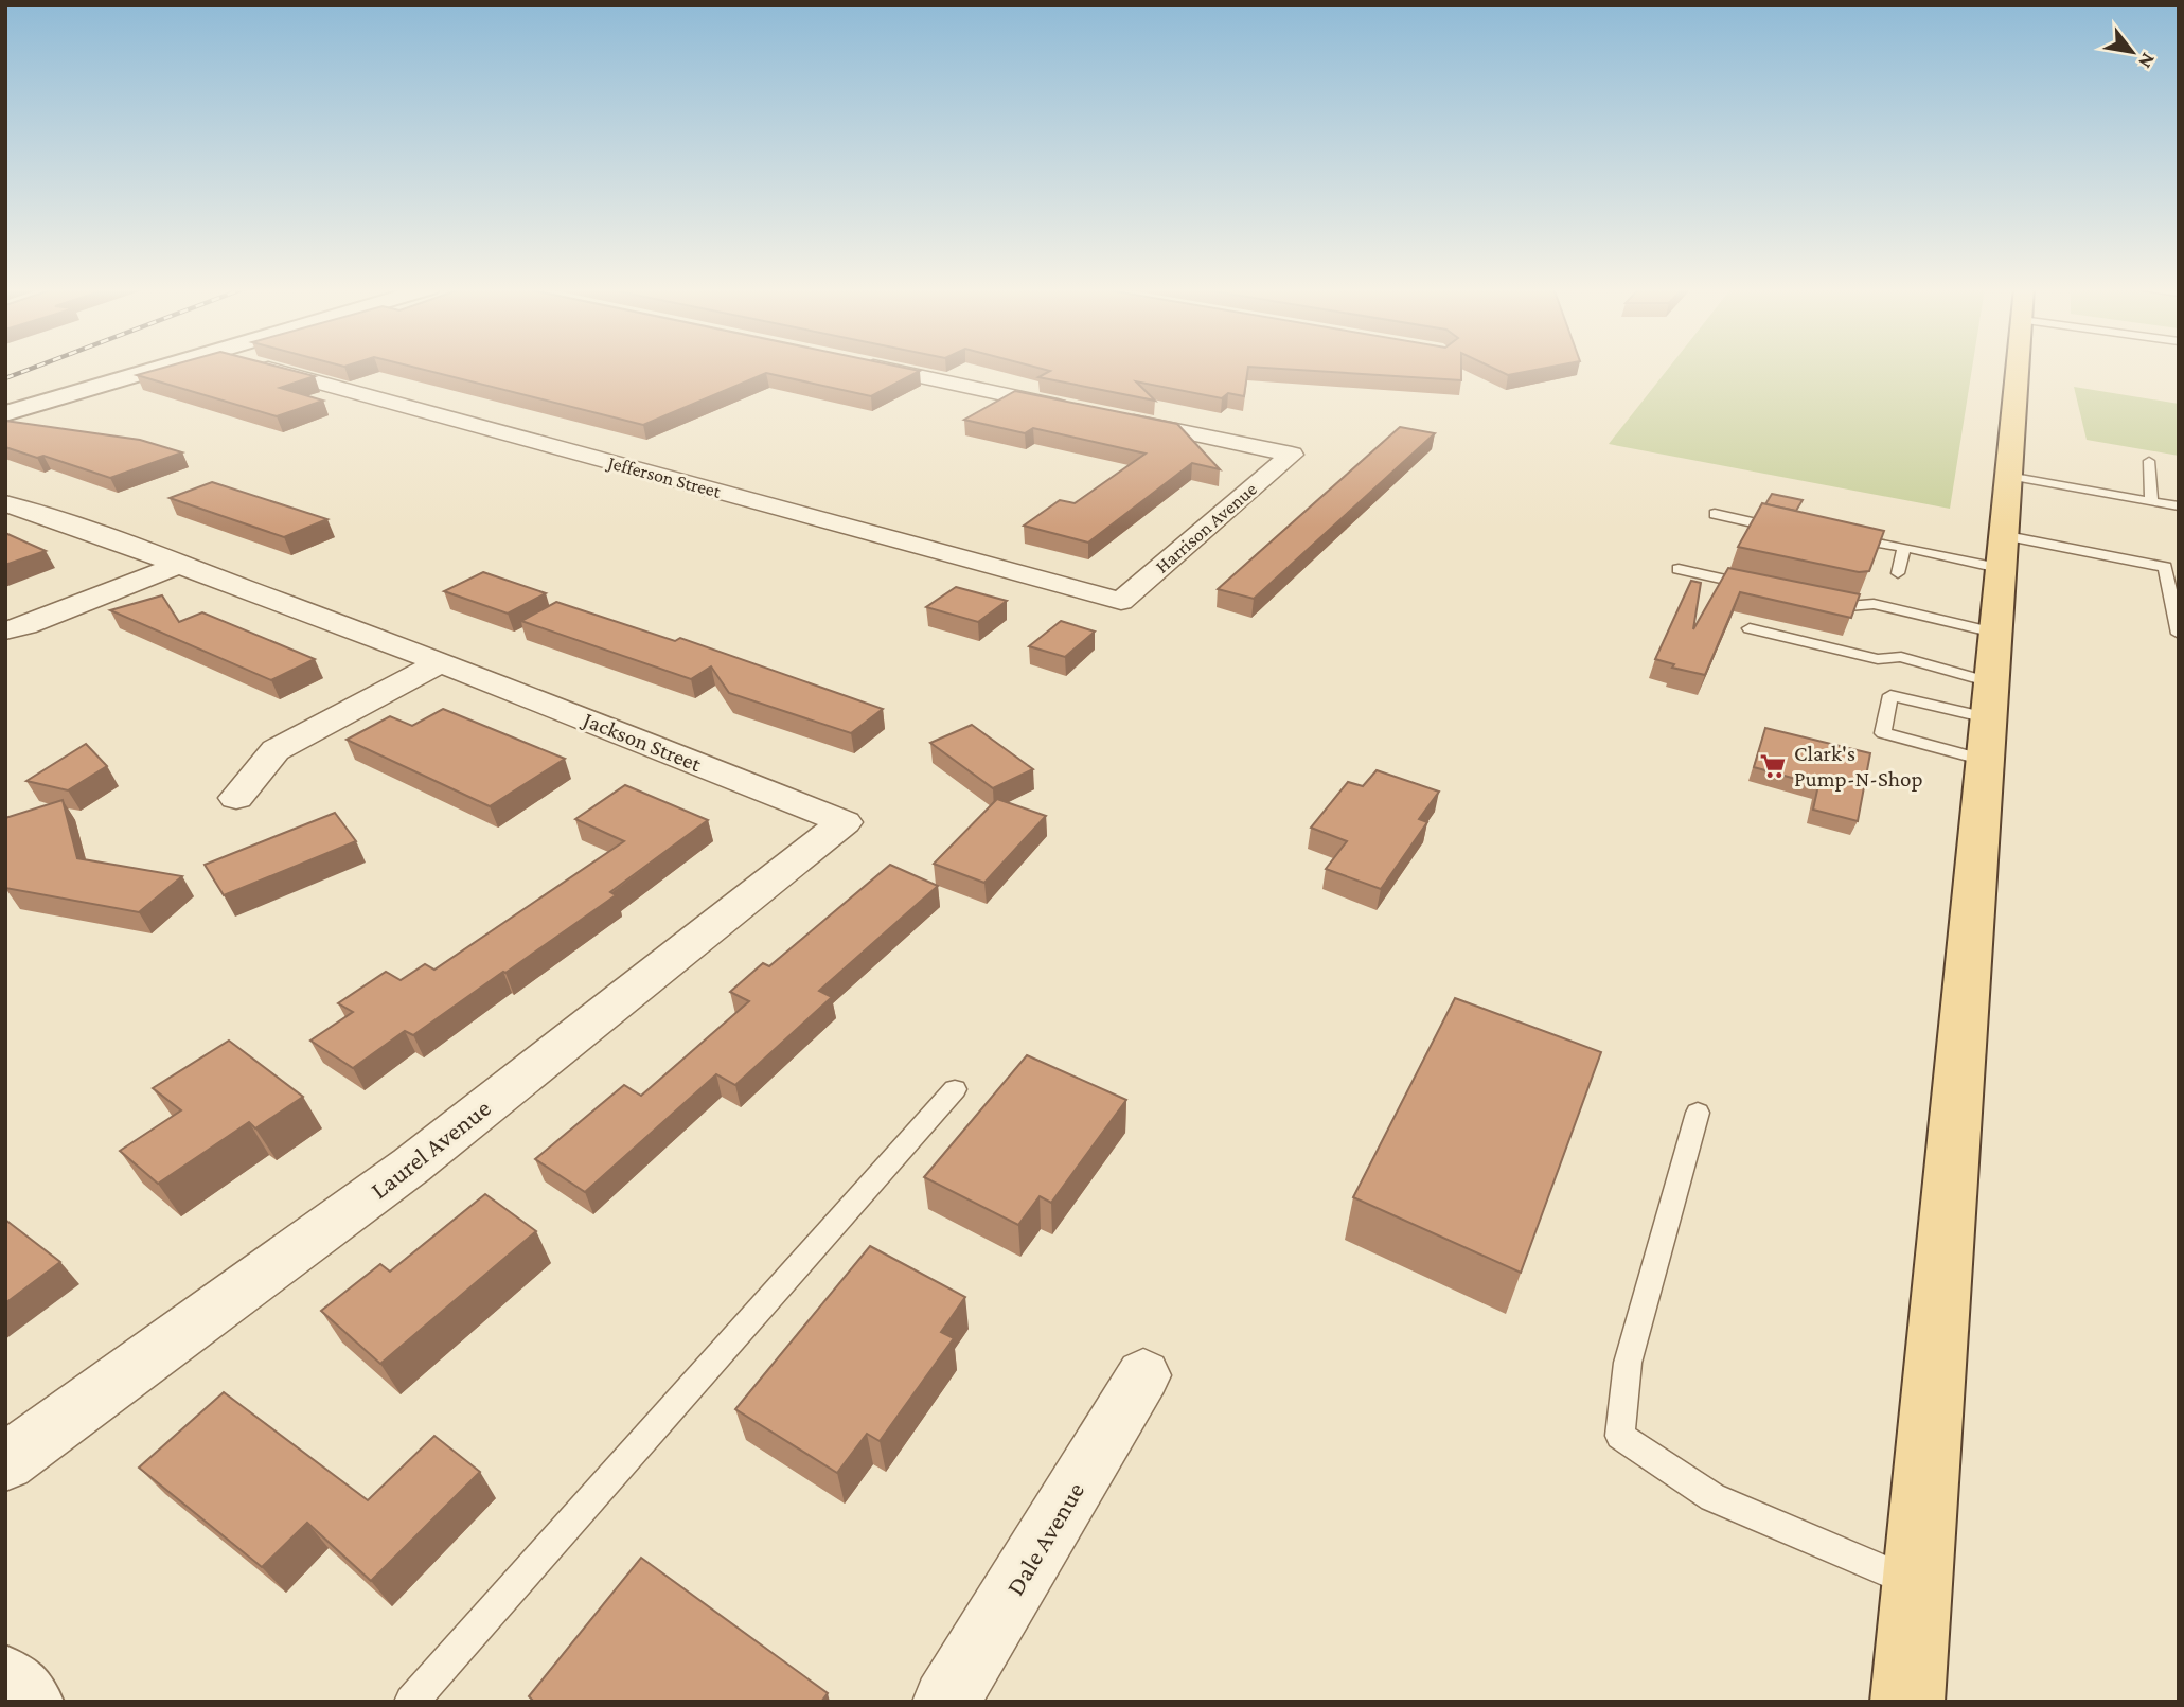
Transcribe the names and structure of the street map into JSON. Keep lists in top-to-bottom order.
{
  "streets": {
    "street": [
      "Jefferson Street",
      "Harrison Avenue",
      "Jackson Street",
      "Laurel Avenue",
      "Dale Avenue"
    ]
  },
  "crossings": [
    ["Jefferson Street", "Harrison Avenue"],
    ["Jackson Street", "Laurel Avenue"]
  ],
  "places": {
    "supermarket": ["Clark's Pump-N-Shop"]
  },
  "north": "bottom right"
}
